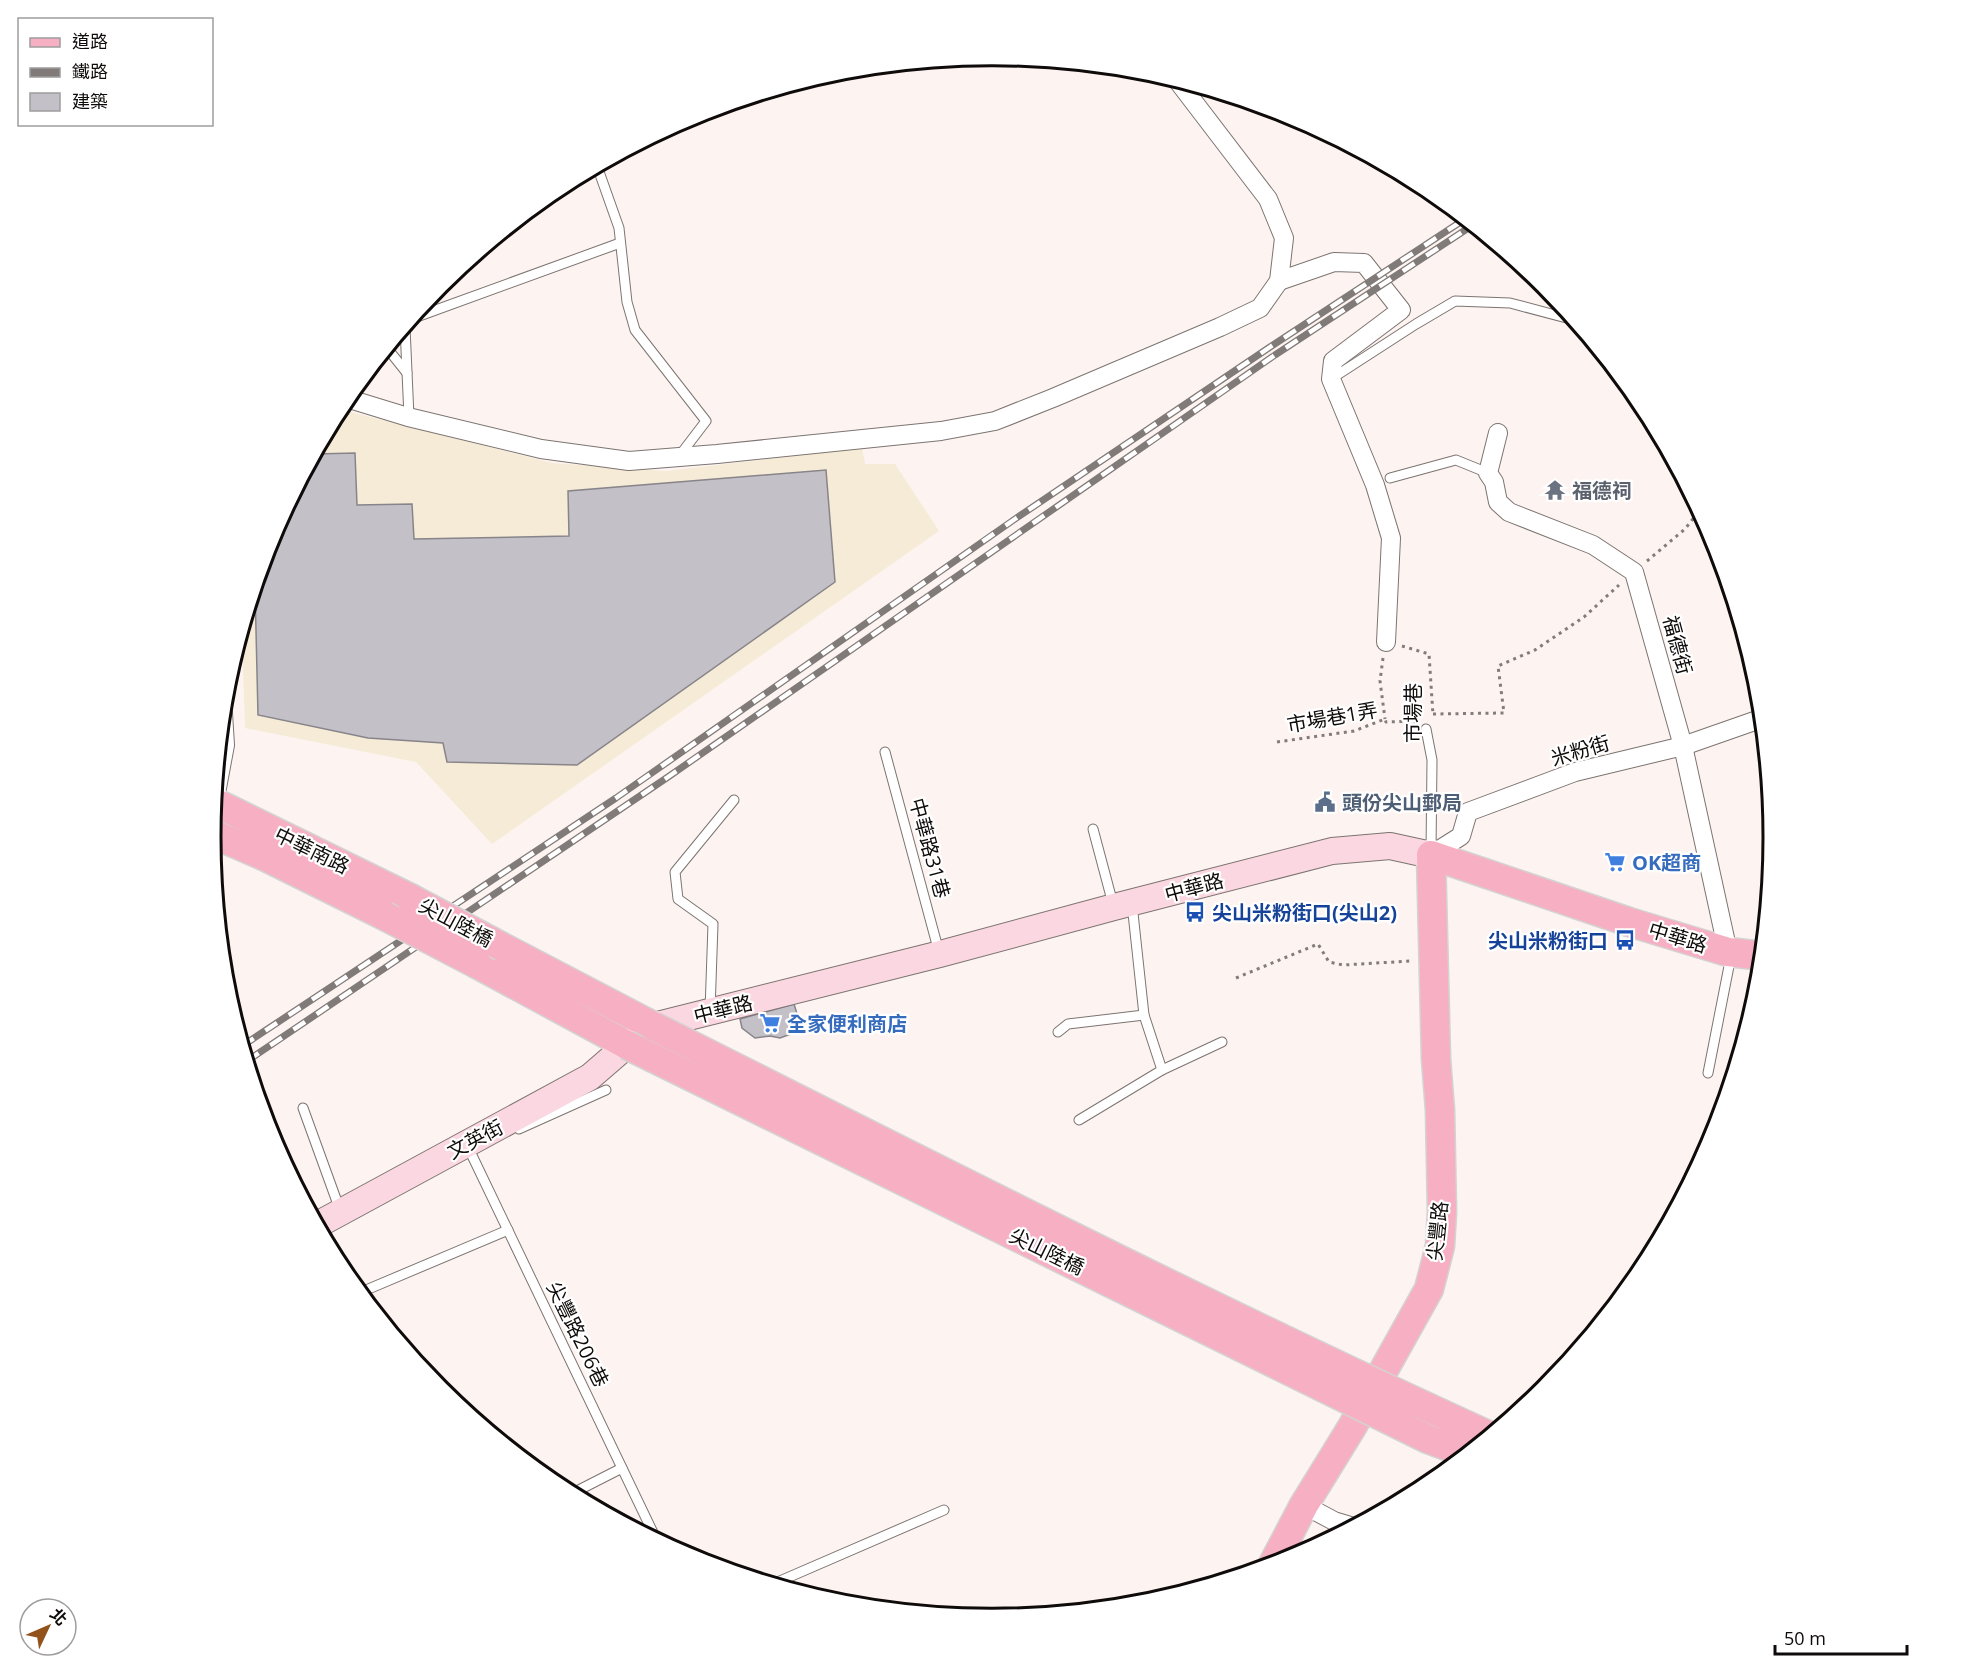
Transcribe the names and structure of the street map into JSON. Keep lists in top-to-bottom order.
{
  "streets": {
    "main road": [
      "中華南路",
      "中華路",
      "尖山陸橋",
      "尖豐路"
    ],
    "street": ["福德街", "米粉街", "文英街"],
    "lane": ["市場巷", "中華路31巷", "尖豐路206巷"],
    "path": ["市場巷1弄"]
  },
  "crossings": [
    ["福德街", "米粉街"],
    ["福德街", "中華路"],
    ["市場巷", "市場巷1弄"],
    ["市場巷", "米粉街"],
    ["市場巷", "中華路"],
    ["市場巷", "尖豐路"],
    ["米粉街", "中華路"],
    ["米粉街", "尖豐路"],
    ["中華路31巷", "中華路"],
    ["中華南路", "尖山陸橋"],
    ["中華路", "尖山陸橋"],
    ["中華路", "文英街"],
    ["中華路", "尖豐路"],
    ["尖山陸橋", "文英街"],
    ["文英街", "尖豐路206巷"]
  ],
  "places": {
    "temple": ["福德祠"],
    "public building": ["頭份尖山郵局"],
    "supermarket": ["OK超商", "全家便利商店"],
    "bus stop": ["尖山米粉街口(尖山2)", "尖山米粉街口"]
  },
  "legend": ["道路", "鐵路", "建築"],
  "scale_bar": "50 m",
  "north": "top right"
}
